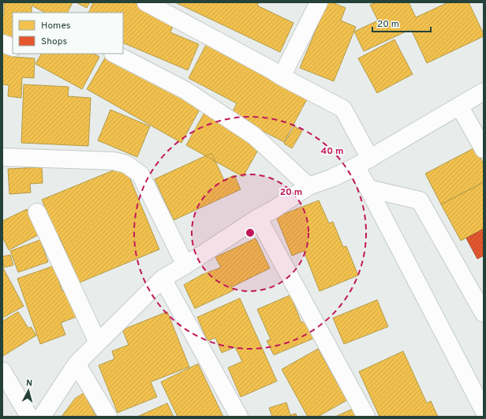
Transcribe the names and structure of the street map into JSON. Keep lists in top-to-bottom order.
{
  "legend": ["Homes", "Shops"],
  "scale_bar": "20 m",
  "north": "top",
  "rings": ["40 m", "20 m"]
}
